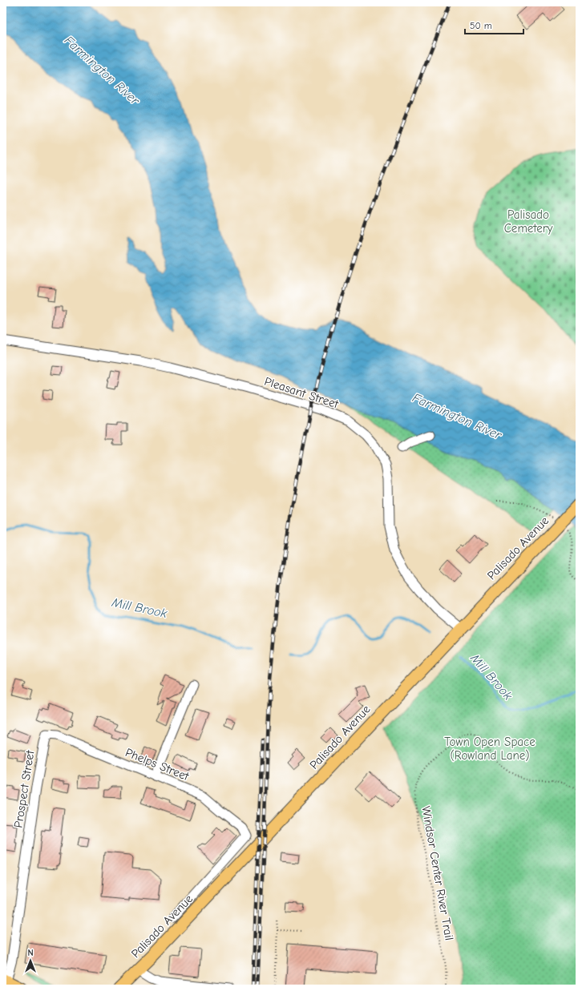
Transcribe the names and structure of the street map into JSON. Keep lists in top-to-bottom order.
{
  "streets": {
    "main road": ["Palisado Avenue"],
    "street": ["Pleasant Street", "Phelps Street", "Prospect Street"],
    "path": ["Windsor Center River Trail"]
  },
  "crossings": [
    ["Pleasant Street", "Palisado Avenue"],
    ["Phelps Street", "Prospect Street"]
  ],
  "water": ["Farmington River", "Mill Brook"],
  "parks": ["Palisado Cemetery", "Town Open Space (Rowland Lane)"],
  "scale_bar": "50 m",
  "north": "top"
}
